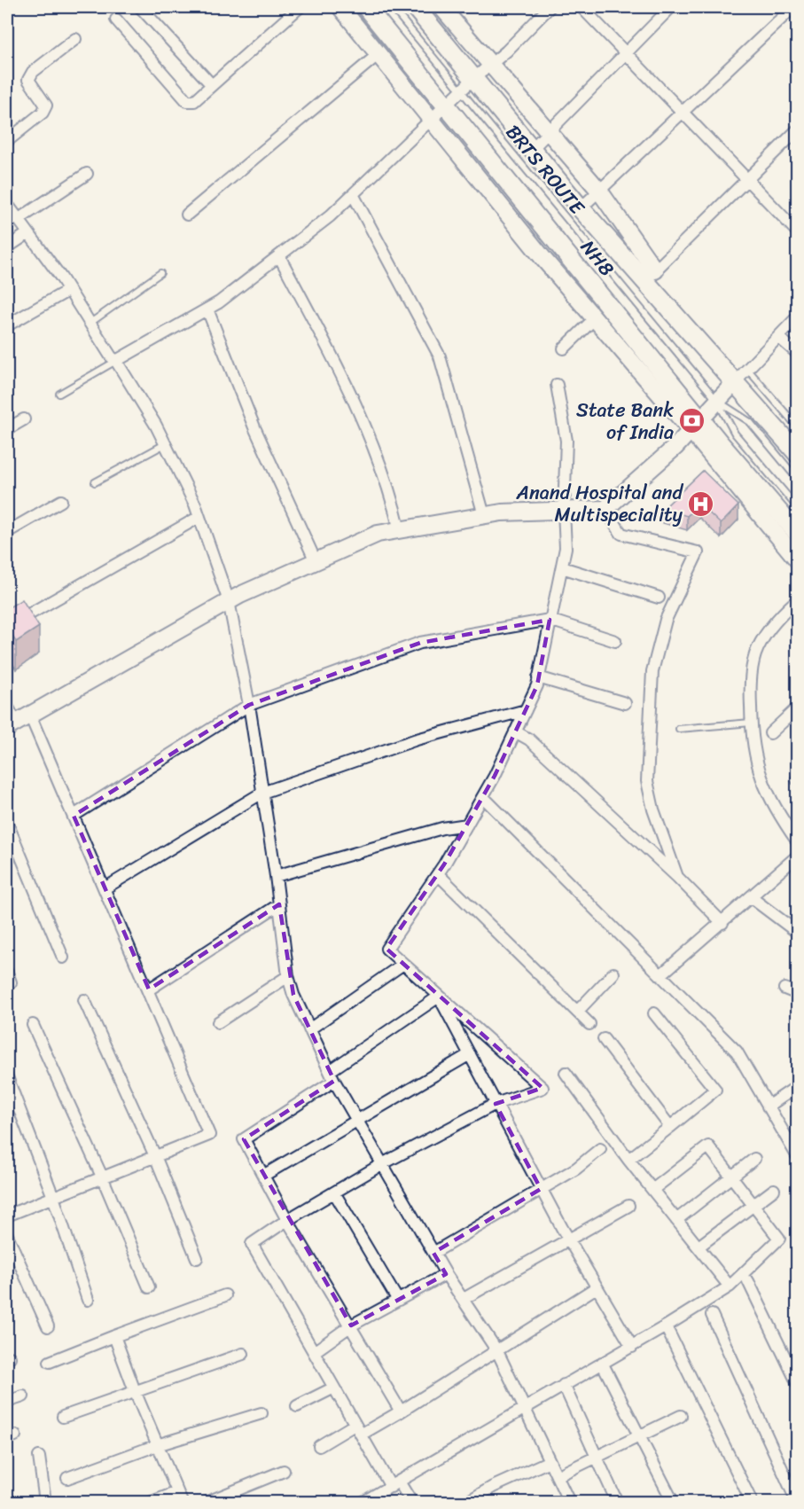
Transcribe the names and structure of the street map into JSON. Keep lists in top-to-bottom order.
{
  "streets": {
    "main road": ["NH8"],
    "lane": ["BRTS ROUTE"]
  },
  "places": {
    "bank": ["State Bank of India"],
    "hospital": ["Anand Hospital and Multispeciality"]
  }
}
